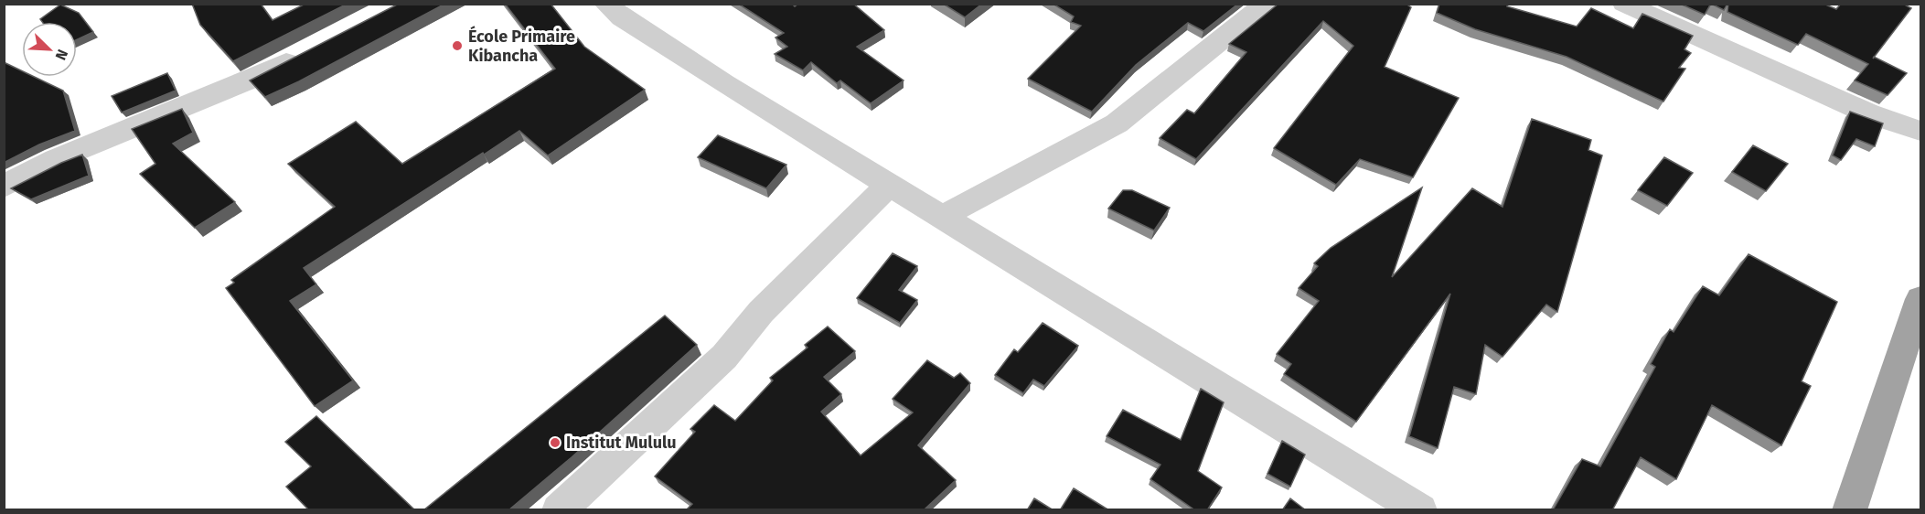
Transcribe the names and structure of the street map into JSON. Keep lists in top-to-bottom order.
{
  "places": ["École Primaire Kibancha", "Institut Mululu"],
  "north": "bottom right"
}
